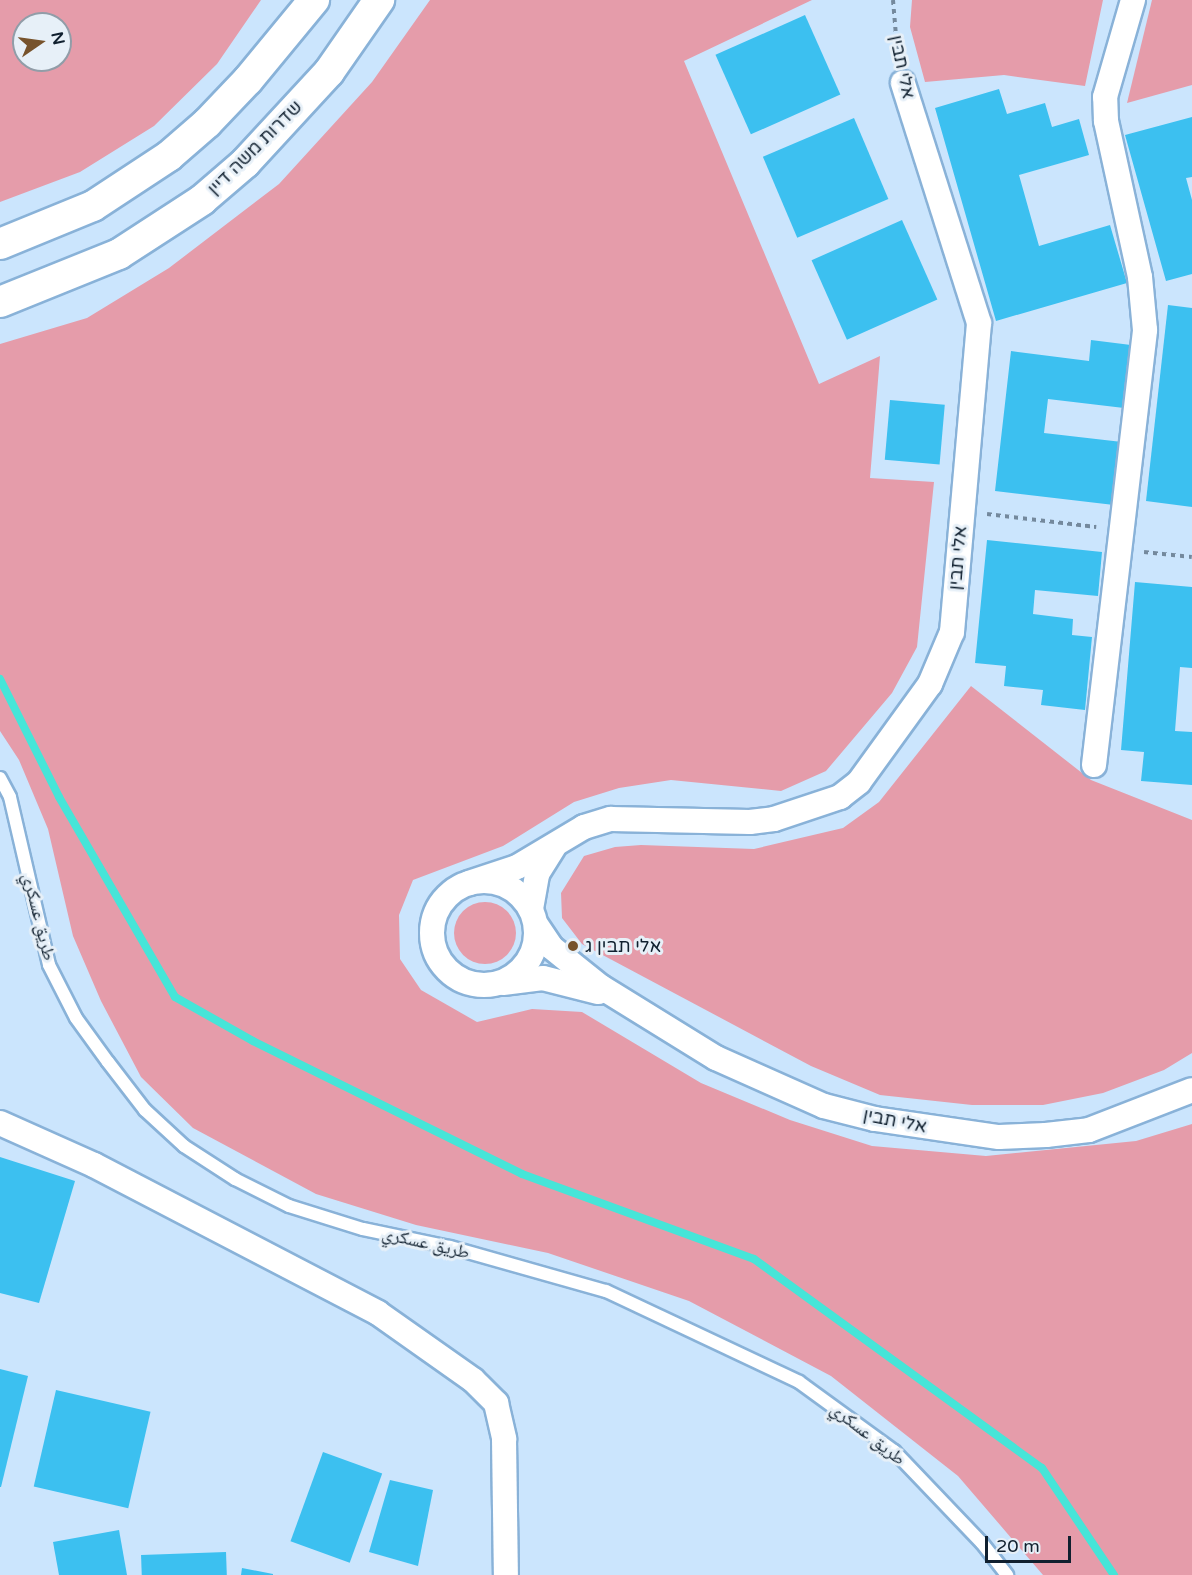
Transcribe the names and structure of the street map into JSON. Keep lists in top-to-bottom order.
{
  "streets": {
    "street": ["אלי תבין", "שדרות משה דיין"],
    "lane": ["طريق عسكري"]
  },
  "places": ["אלי תבין ג"],
  "scale_bar": "20 m",
  "north": "right"
}
